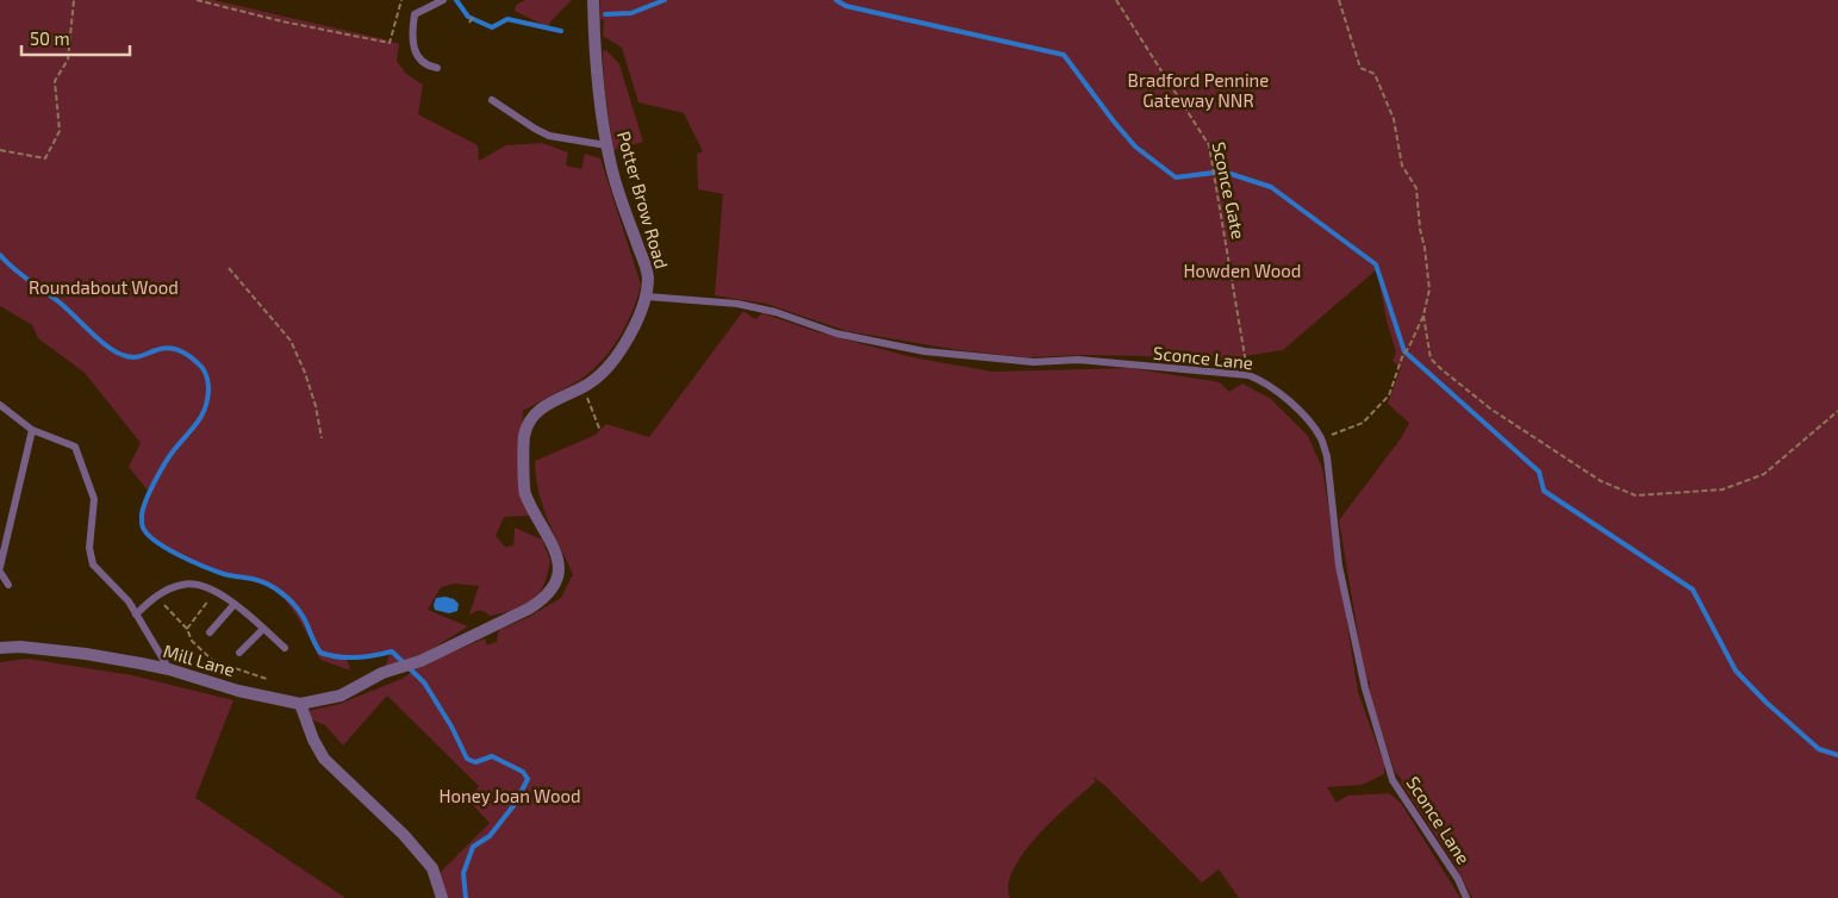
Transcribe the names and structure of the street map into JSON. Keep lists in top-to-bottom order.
{
  "streets": {
    "street": ["Potter Brow Road", "Mill Lane"],
    "lane": ["Sconce Lane"],
    "path": ["Sconce Gate"]
  },
  "crossings": [
    ["Sconce Gate", "Sconce Lane"],
    ["Potter Brow Road", "Sconce Lane"],
    ["Potter Brow Road", "Mill Lane"]
  ],
  "parks": [
    "Bradford Pennine Gateway NNR",
    "Howden Wood",
    "Roundabout Wood",
    "Honey Joan Wood"
  ],
  "scale_bar": "50 m"
}
